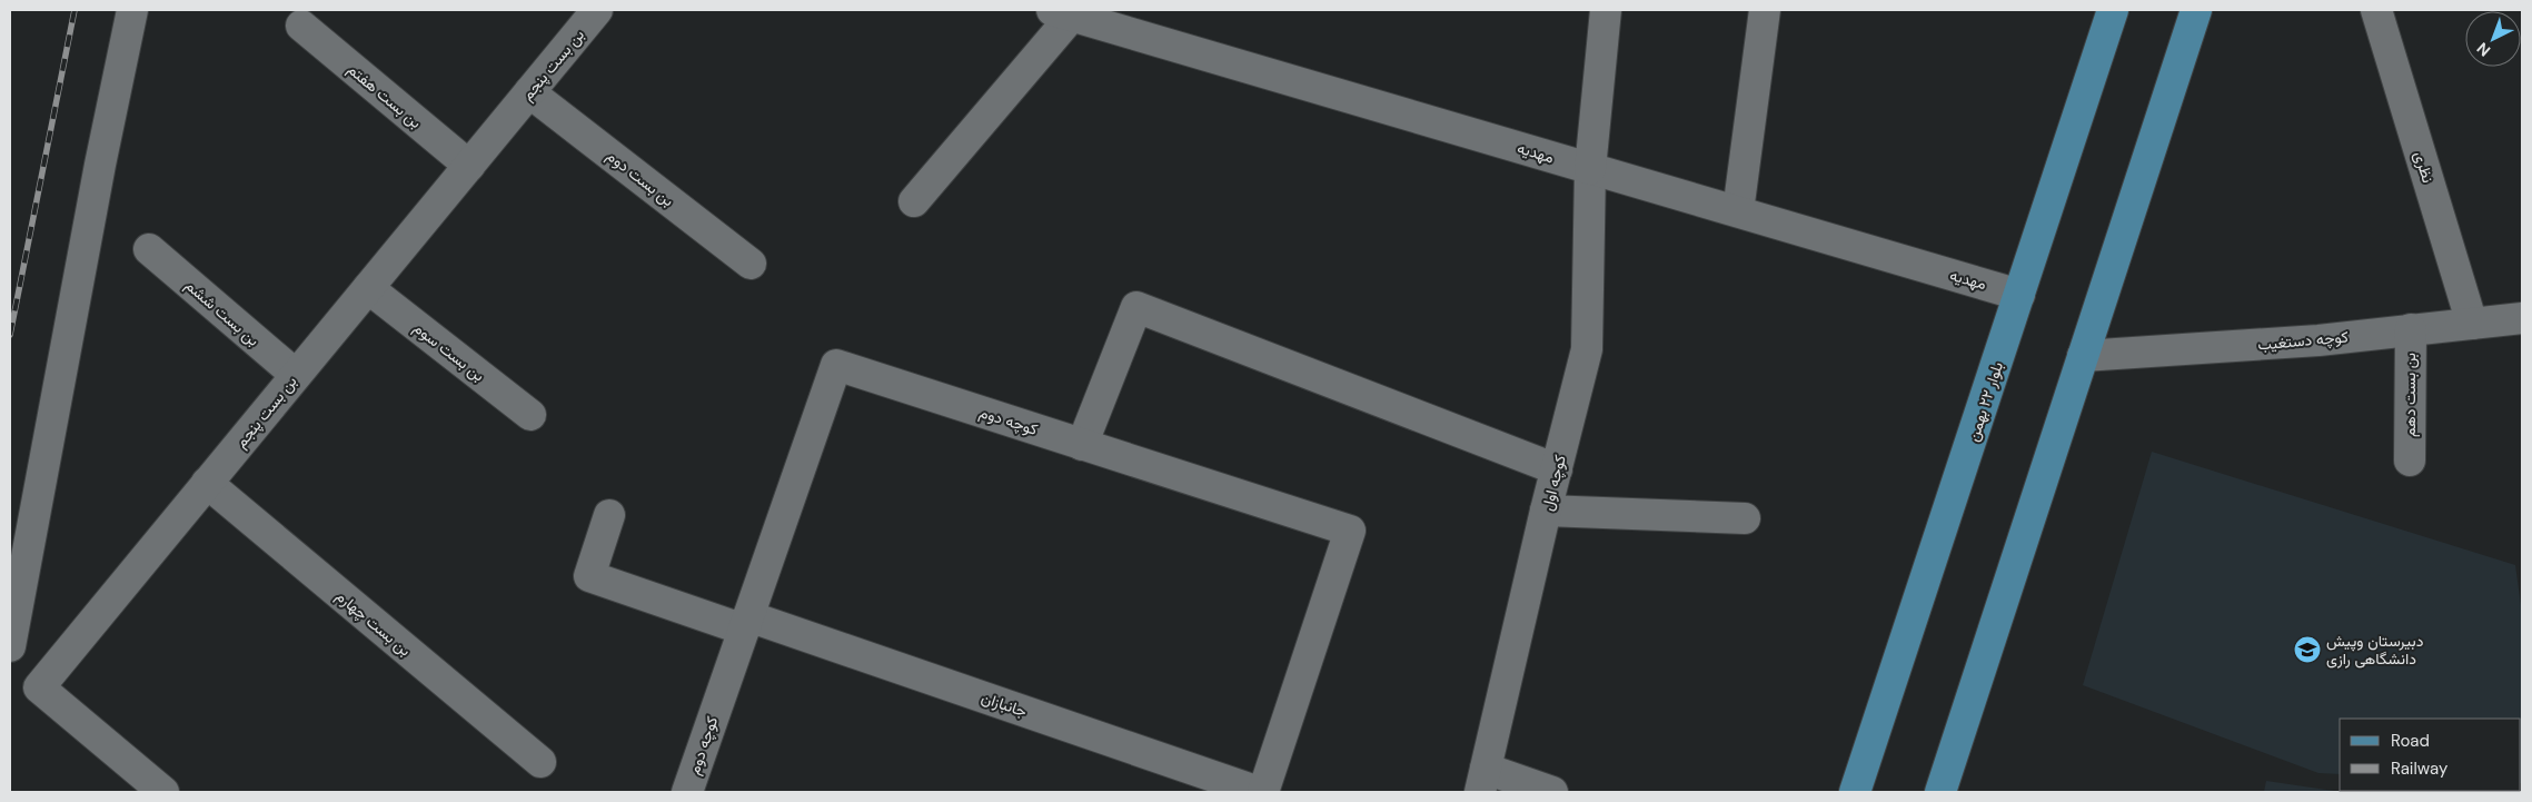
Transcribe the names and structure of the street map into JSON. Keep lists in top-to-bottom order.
{
  "streets": {
    "main road": ["بلوار ۲۲ بهمن"],
    "street": [
      "بن بست پنجم",
      "بن بست هفتم",
      "مهدیه",
      "نظری",
      "بن بست دوم",
      "بن بست ششم",
      "کوچه دستغیب",
      "بن بست سوم",
      "بن بست دهم",
      "کوچه دوم",
      "کوچه اول",
      "بن بست چهارم",
      "جانبازان"
    ]
  },
  "crossings": [
    ["بن بست پنجم", "بن بست هفتم"],
    ["بن بست پنجم", "بن بست دوم"],
    ["بن بست پنجم", "بن بست ششم"],
    ["بن بست پنجم", "بن بست سوم"],
    ["بن بست پنجم", "بن بست چهارم"],
    ["مهدیه", "بلوار ۲۲ بهمن"],
    ["مهدیه", "کوچه اول"],
    ["نظری", "کوچه دستغیب"],
    ["کوچه دستغیب", "بن بست دهم"],
    ["کوچه دوم", "جانبازان"]
  ],
  "places": {
    "school or university": ["دبیرستان وپیش دانشگاهی رازی"]
  },
  "legend": ["Road", "Railway"],
  "north": "bottom left"
}
